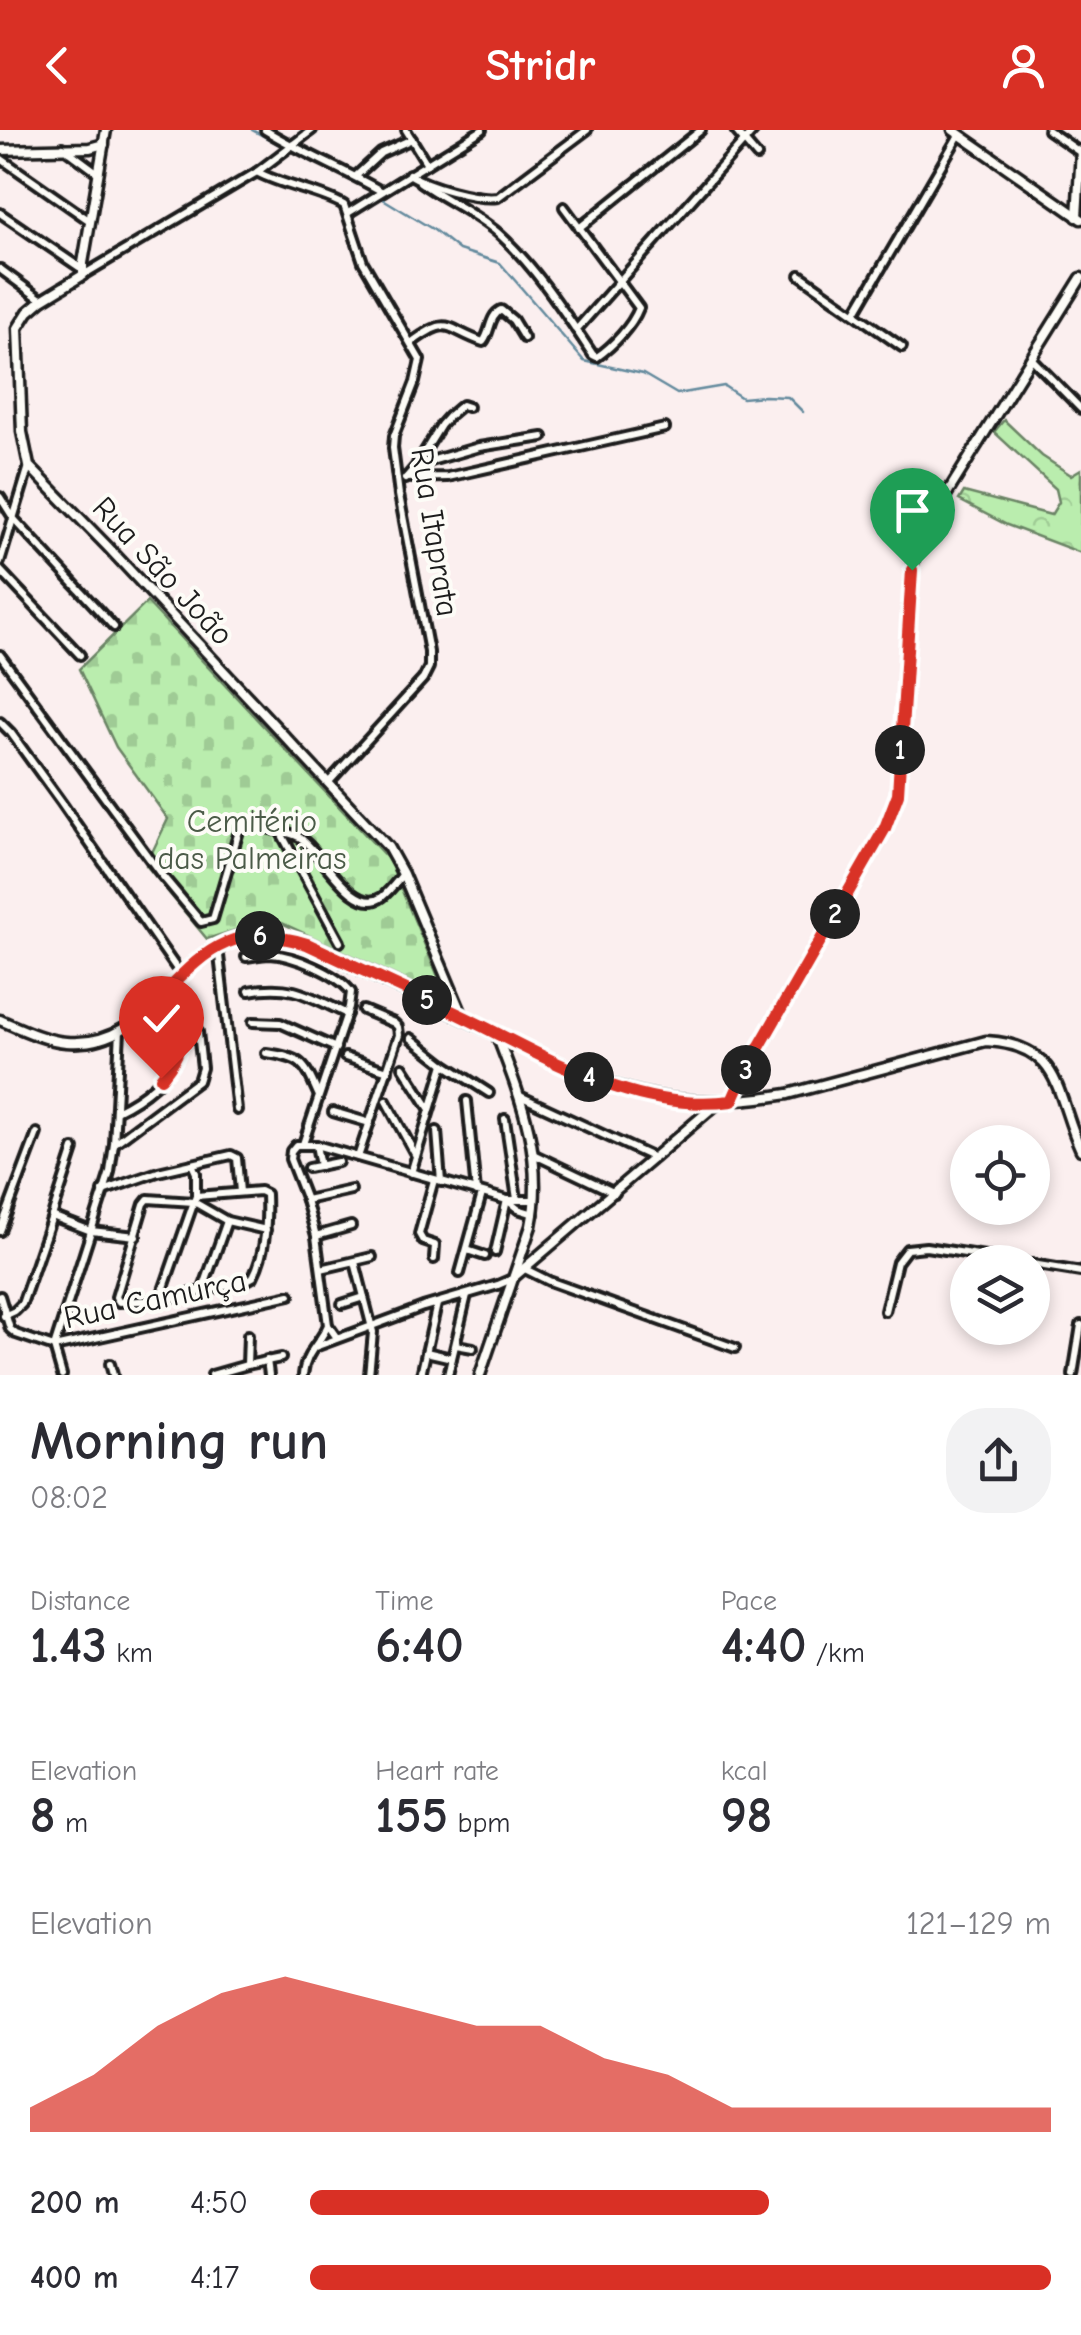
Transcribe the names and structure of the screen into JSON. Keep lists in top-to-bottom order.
{
  "streets": {
    "main road": ["Rua São João"],
    "street": ["Rua Itaprata", "Rua Camurça"]
  },
  "crossings": [
    ["Rua Itaprata", "Rua São João"]
  ],
  "parks": ["Cemitério das Palmeiras"],
  "page": {
    "header": "Stridr",
    "pins": [
      "1",
      "2",
      "6",
      "5",
      "3",
      "4"
    ],
    "heading": ["Morning run", "08:02"],
    "stats": [
      ["Distance", "1.43 km"],
      ["Time", "6:40"],
      ["Pace", "4:40 /km"],
      ["Elevation", "8 m"],
      ["Heart rate", "155 bpm"],
      ["kcal", "98"]
    ],
    "chart": ["Elevation", "121–129 m"],
    "list": [
      {
        "name": "200 m",
        "note": "4:50"
      },
      {
        "name": "400 m",
        "note": "4:17"
      }
    ]
  }
}
